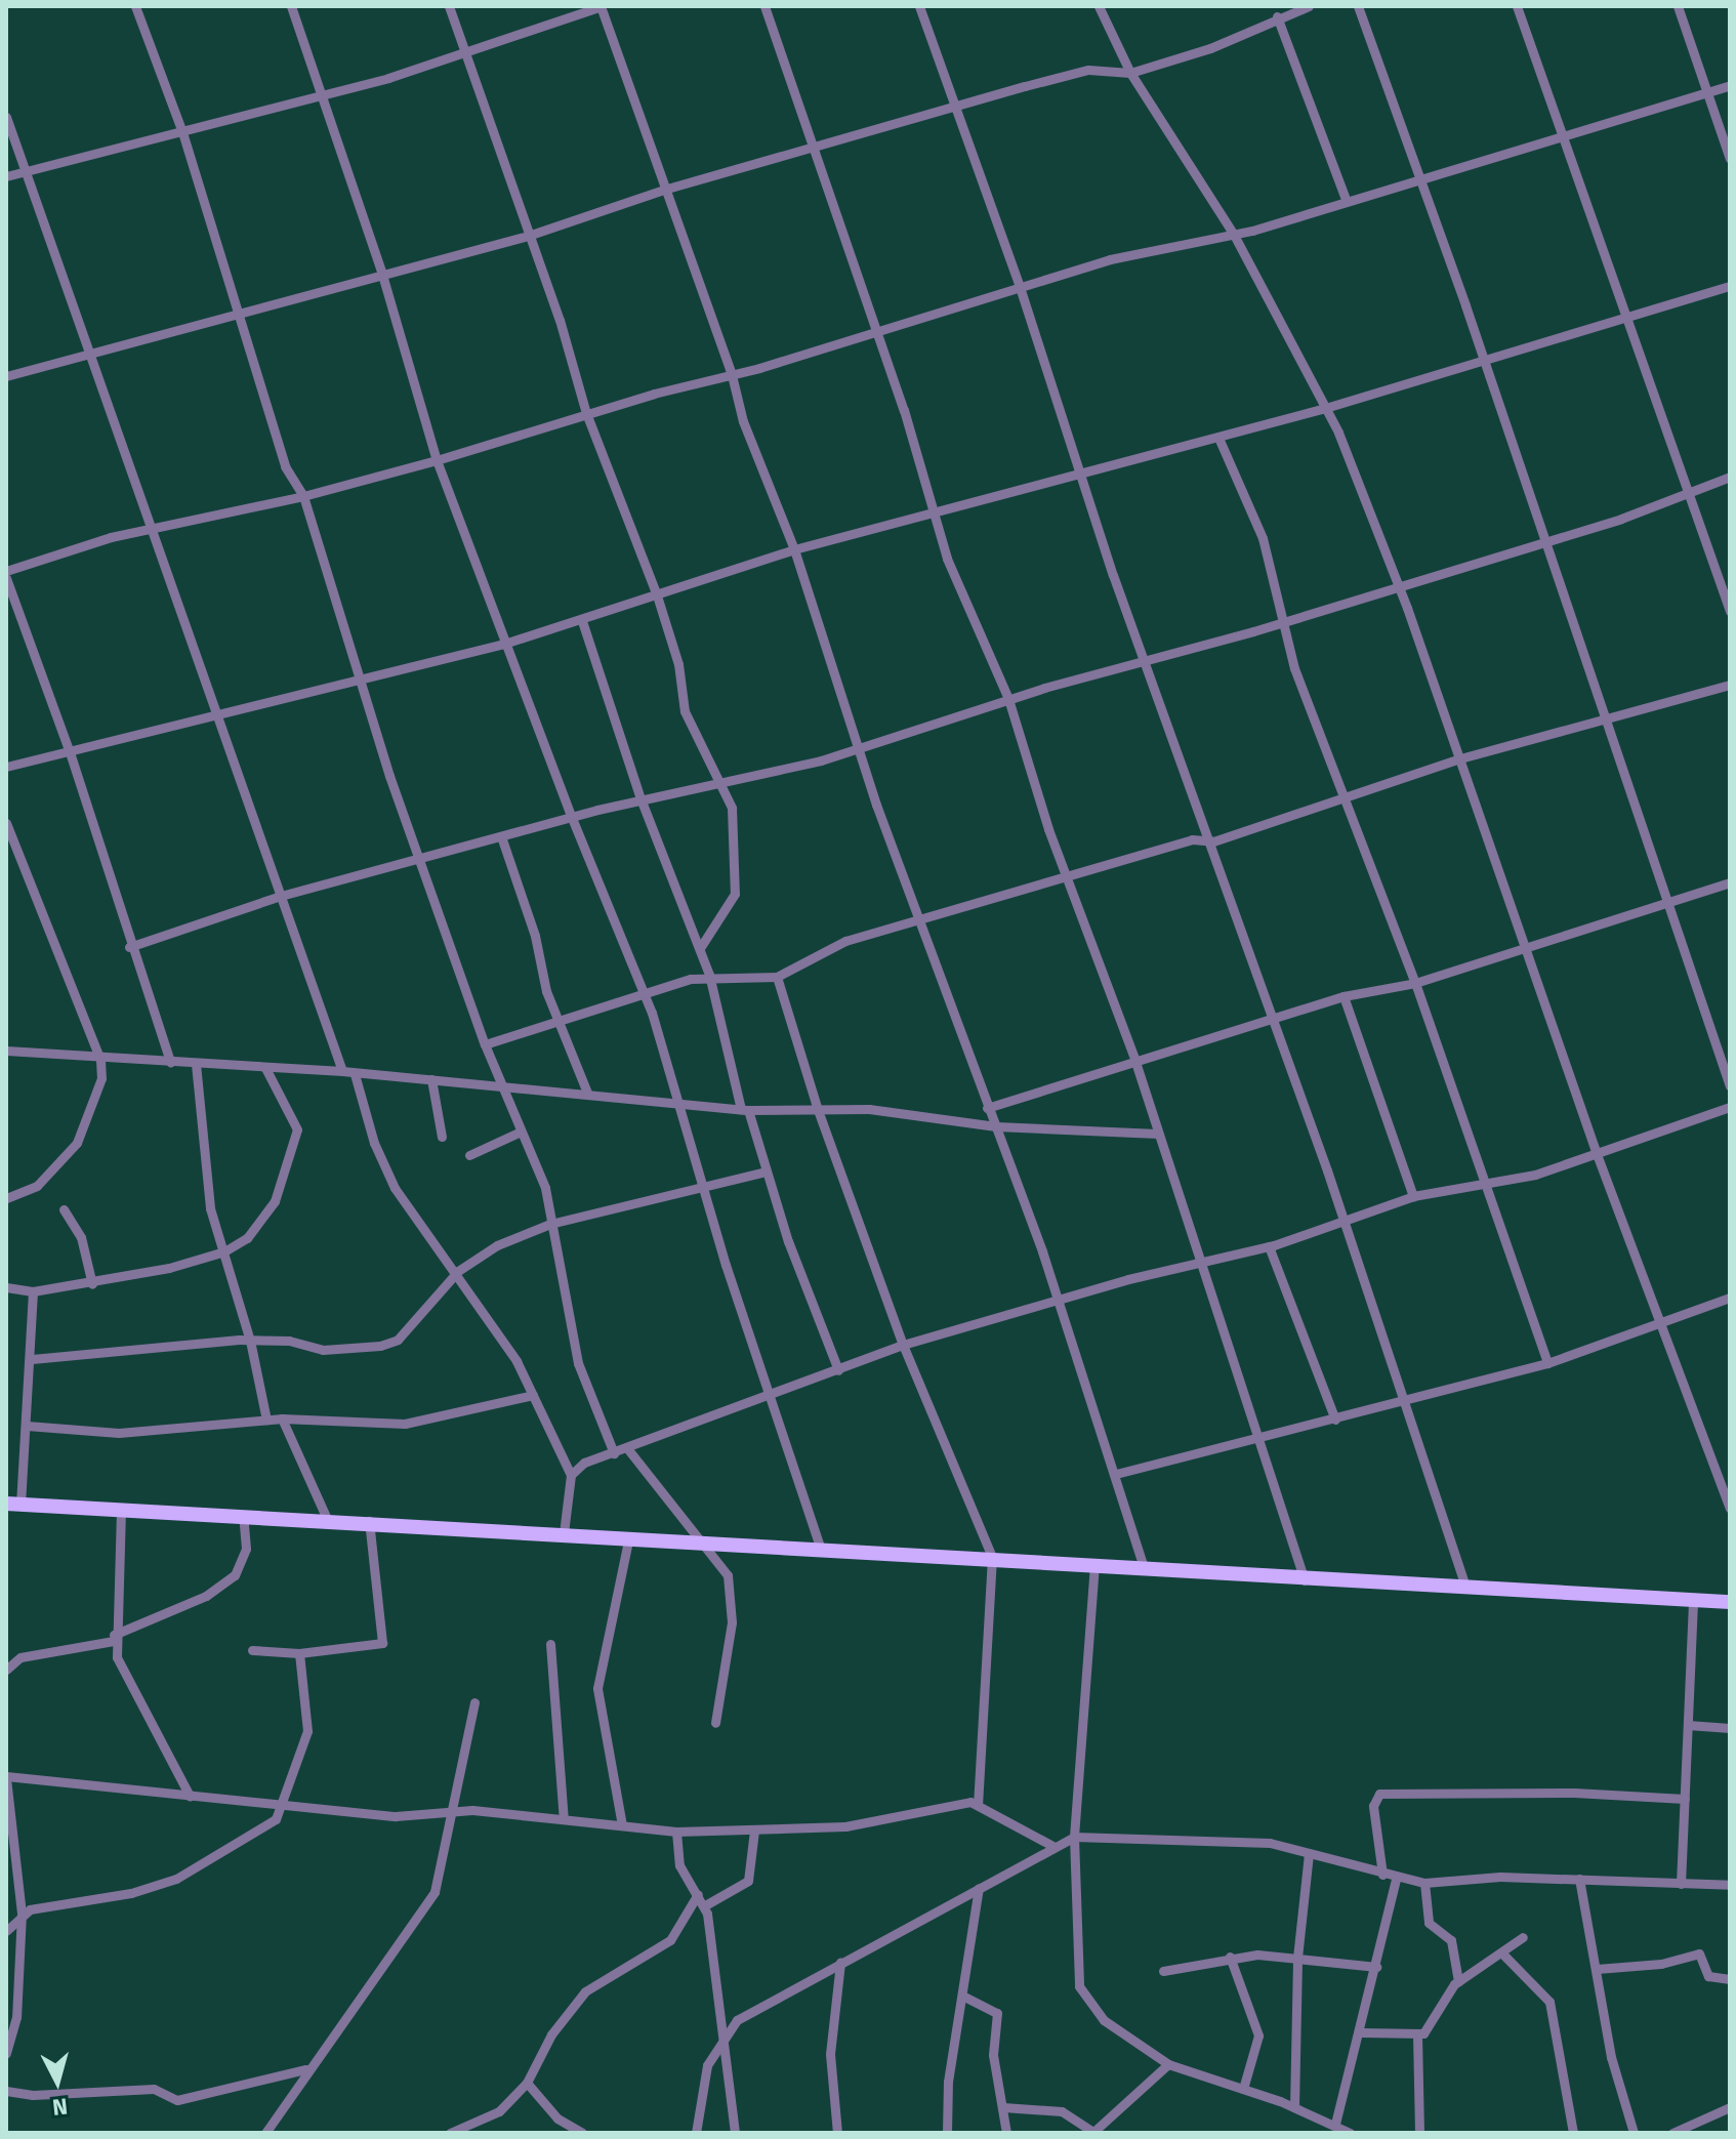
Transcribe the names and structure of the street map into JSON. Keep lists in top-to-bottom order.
{
  "north": "bottom"
}
